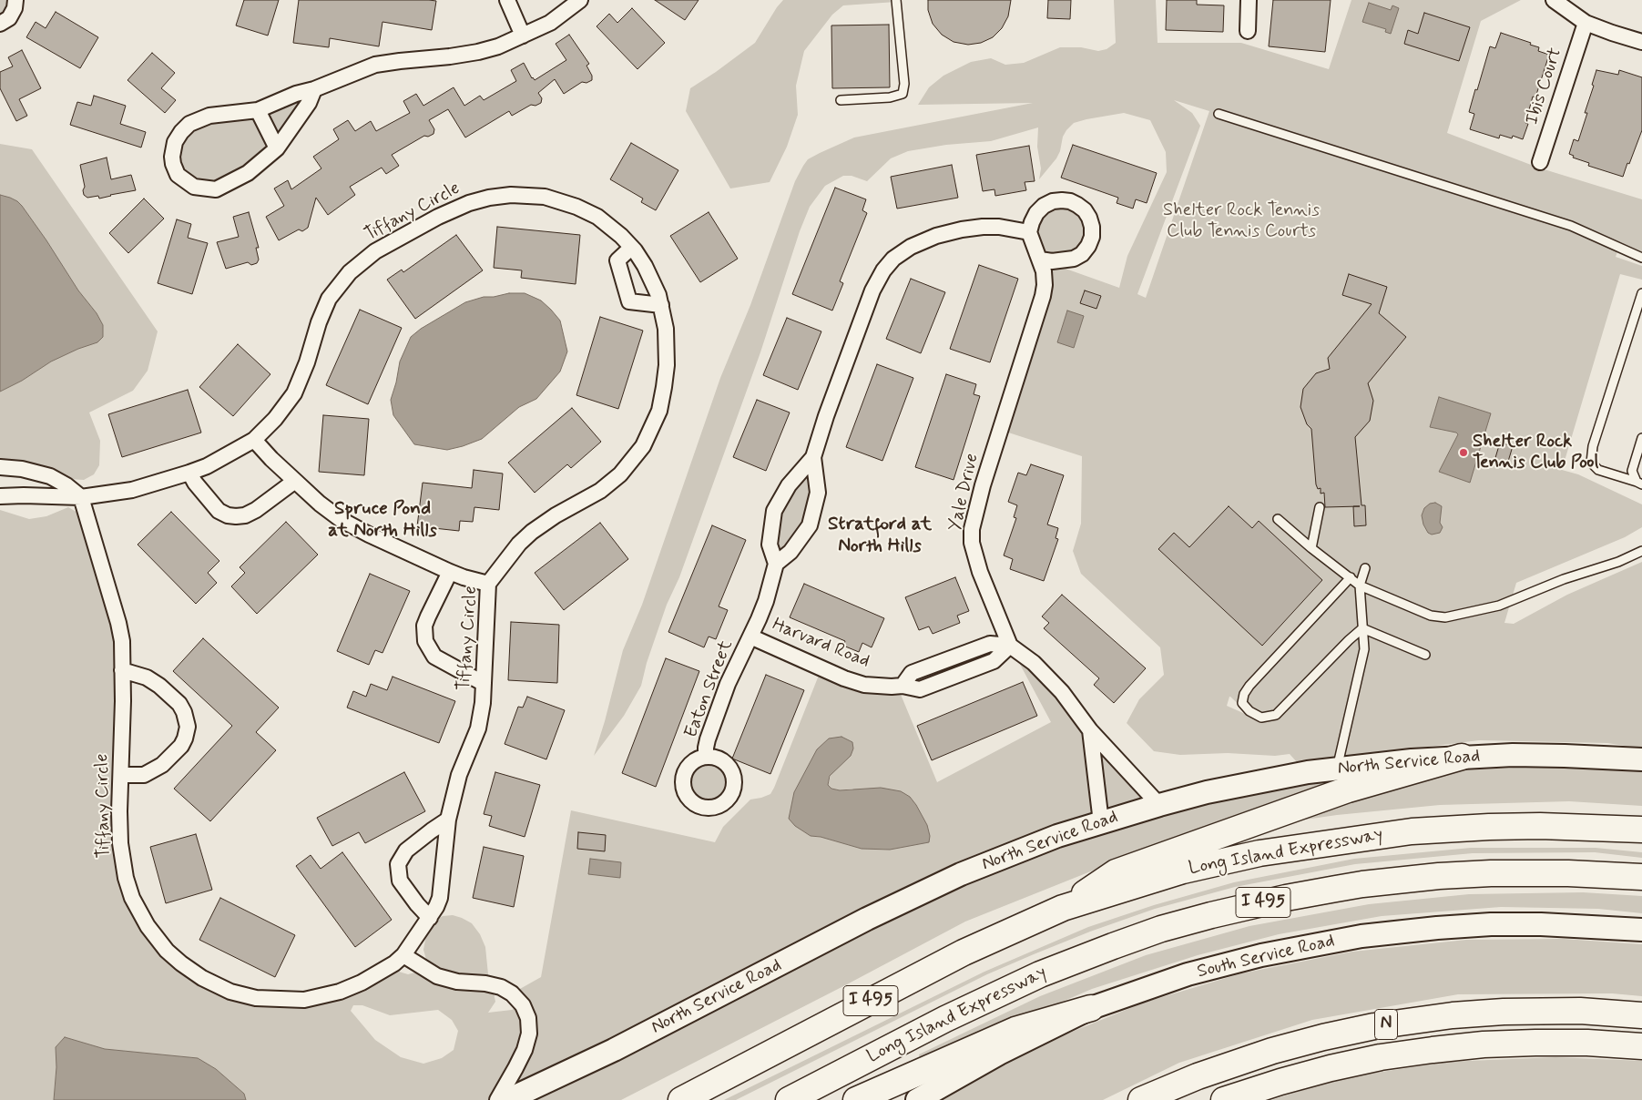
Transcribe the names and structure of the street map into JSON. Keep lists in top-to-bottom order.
{
  "streets": {
    "highway": ["Long Island Expressway", "I 495", "N"],
    "main road": ["North Service Road", "South Service Road"],
    "street": [
      "Ibis Court",
      "Tiffany Circle",
      "Yale Drive",
      "Harvard Road",
      "Eaton Street"
    ]
  },
  "crossings": [
    ["Yale Drive", "Harvard Road"],
    ["Harvard Road", "Eaton Street"]
  ],
  "districts": ["Spruce Pond at North Hills", "Stratford at North Hills"],
  "parks": ["Shelter Rock Tennis Club Tennis Courts"],
  "places": ["Shelter Rock Tennis Club Pool"]
}
